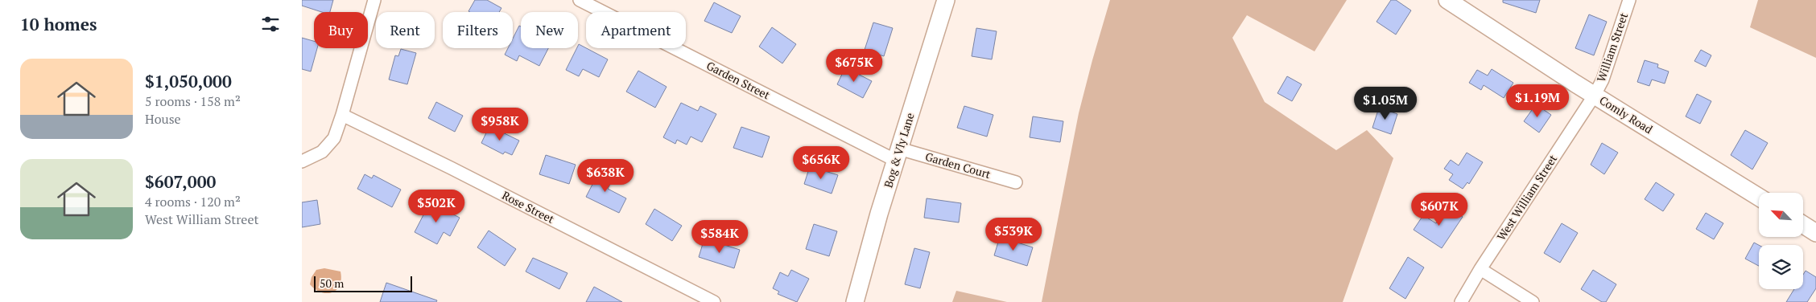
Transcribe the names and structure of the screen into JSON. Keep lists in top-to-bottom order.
{
  "streets": {
    "main road": ["Comly Road", "Bog & Vly Lane"],
    "street": [
      "William Street",
      "Garden Street",
      "Garden Court",
      "West William Street",
      "Rose Street"
    ]
  },
  "crossings": [
    ["William Street", "Comly Road"],
    ["William Street", "West William Street"],
    ["Garden Street", "Bog & Vly Lane"],
    ["Garden Street", "Garden Court"],
    ["Comly Road", "West William Street"],
    ["Bog & Vly Lane", "Garden Court"]
  ],
  "scale_bar": "50 m",
  "north": "top left",
  "page": {
    "heading": "10 homes",
    "chip": [
      "Buy",
      "Rent",
      "Filters",
      "New",
      "Apartment"
    ],
    "list": [
      {
        "name": "$1,050,000",
        "note": "5 rooms · 158 m² · House"
      },
      {
        "name": "$607,000",
        "note": "4 rooms · 120 m² · West William Street"
      }
    ],
    "price": [
      "$675K",
      "$1.19M",
      "$1.05M",
      "$958K",
      "$656K",
      "$638K",
      "$502K",
      "$607K",
      "$539K",
      "$584K"
    ],
    "scale": "50 m"
  }
}
